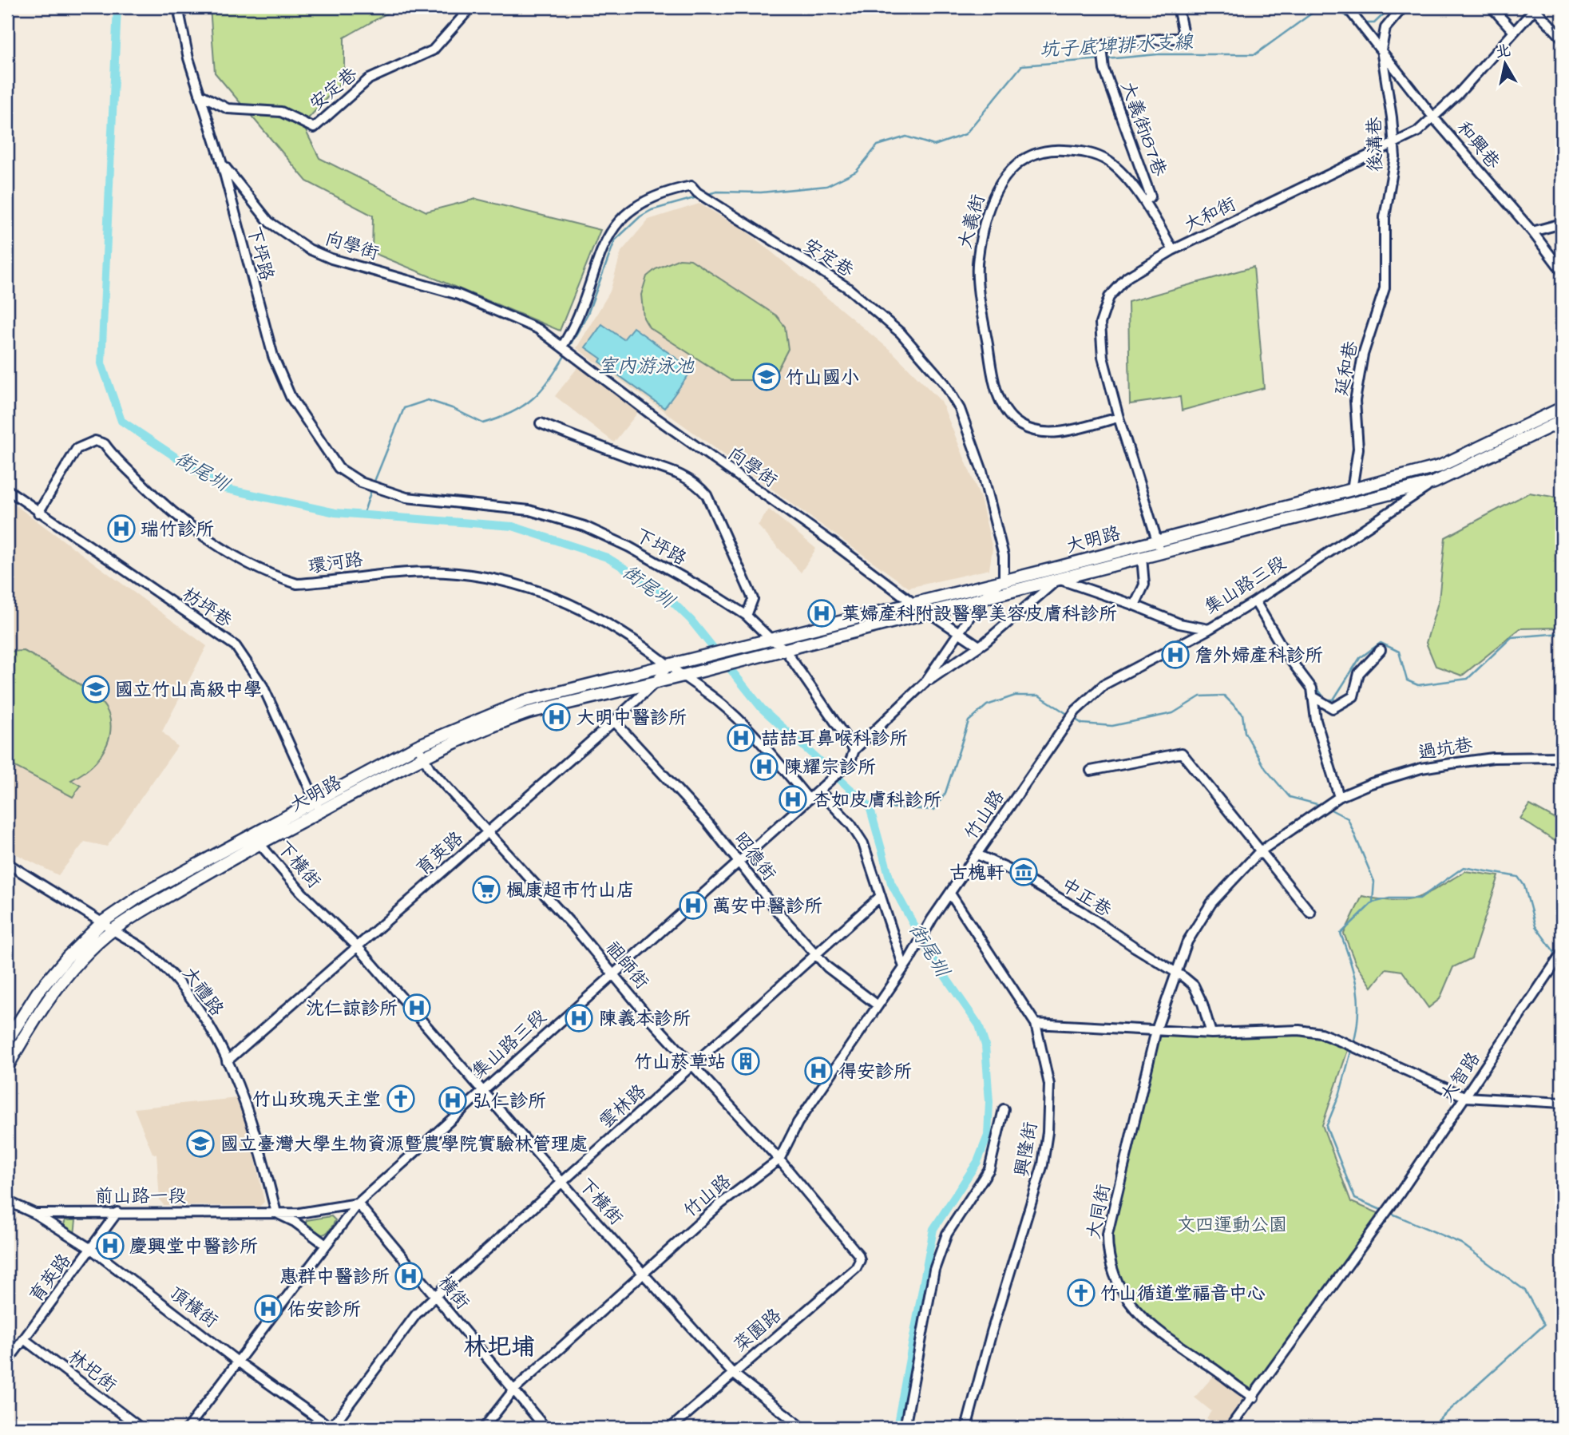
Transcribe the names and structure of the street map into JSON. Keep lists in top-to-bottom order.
{
  "streets": {
    "main road": ["大明路", "集山路三段"],
    "street": [
      "安定巷",
      "大義街187巷",
      "後溝巷",
      "和興巷",
      "大和街",
      "大義街",
      "向學街",
      "下坪路",
      "延和巷",
      "環河路",
      "枋坪巷",
      "過坑巷",
      "竹山路",
      "育英路",
      "昭德街",
      "下橫街",
      "中正巷",
      "祖師街",
      "大禮路",
      "大智路",
      "雲林路",
      "興隆街",
      "前山路一段",
      "大同街",
      "橫街",
      "頂橫街",
      "菜園路",
      "林圯街"
    ]
  },
  "crossings": [
    ["安定巷", "向學街"],
    ["安定巷", "下坪路"],
    ["安定巷", "大明路"],
    ["大義街187巷", "大義街"],
    ["後溝巷", "和興巷"],
    ["後溝巷", "大和街"],
    ["後溝巷", "延和巷"],
    ["和興巷", "大和街"],
    ["大和街", "大義街"],
    ["大和街", "大明路"],
    ["向學街", "下坪路"],
    ["向學街", "大明路"],
    ["下坪路", "大明路"],
    ["下坪路", "集山路三段"],
    ["延和巷", "大明路"],
    ["大明路", "環河路"],
    ["大明路", "集山路三段"],
    ["大明路", "枋坪巷"],
    ["大明路", "育英路"],
    ["大明路", "下橫街"],
    ["大明路", "祖師街"],
    ["大明路", "大禮路"],
    ["環河路", "集山路三段"],
    ["環河路", "枋坪巷"],
    ["環河路", "育英路"],
    ["集山路三段", "竹山路"],
    ["集山路三段", "昭德街"],
    ["集山路三段", "下橫街"],
    ["集山路三段", "祖師街"],
    ["集山路三段", "前山路一段"],
    ["集山路三段", "橫街"],
    ["集山路三段", "頂橫街"],
    ["竹山路", "昭德街"],
    ["竹山路", "下橫街"],
    ["竹山路", "中正巷"],
    ["竹山路", "祖師街"],
    ["竹山路", "興隆街"],
    ["竹山路", "橫街"],
    ["育英路", "昭德街"],
    ["育英路", "下橫街"],
    ["育英路", "祖師街"],
    ["育英路", "大禮路"],
    ["育英路", "前山路一段"],
    ["育英路", "頂橫街"],
    ["育英路", "林圯街"],
    ["昭德街", "雲林路"],
    ["下橫街", "雲林路"],
    ["下橫街", "菜園路"],
    ["中正巷", "大同街"],
    ["祖師街", "雲林路"],
    ["祖師街", "菜園路"],
    ["大禮路", "前山路一段"],
    ["大智路", "大同街"],
    ["雲林路", "橫街"],
    ["雲林路", "頂橫街"],
    ["前山路一段", "橫街"],
    ["前山路一段", "頂橫街"]
  ],
  "districts": ["林圯埔"],
  "water": ["坑子底埤排水支線", "室內游泳池", "街尾圳"],
  "parks": ["文四運動公園"],
  "places": {
    "school or university": ["竹山國小", "國立竹山高級中學", "國立臺灣大學生物資源暨農學院實驗林管理處"],
    "hospital": [
      "瑞竹診所",
      "葉婦產科附設醫學美容皮膚科診所",
      "詹外婦產科診所",
      "大明中醫診所",
      "喆喆耳鼻喉科診所",
      "陳耀宗診所",
      "杏如皮膚科診所",
      "萬安中醫診所",
      "沈仁諒診所",
      "陳義本診所",
      "得安診所",
      "弘仁診所",
      "慶興堂中醫診所",
      "惠群中醫診所",
      "佑安診所"
    ],
    "museum": ["古槐軒"],
    "supermarket": ["楓康超市竹山店"],
    "building": ["竹山菸草站"],
    "church": ["竹山玫瑰天主堂", "竹山循道堂福音中心"]
  },
  "north": "top"
}
